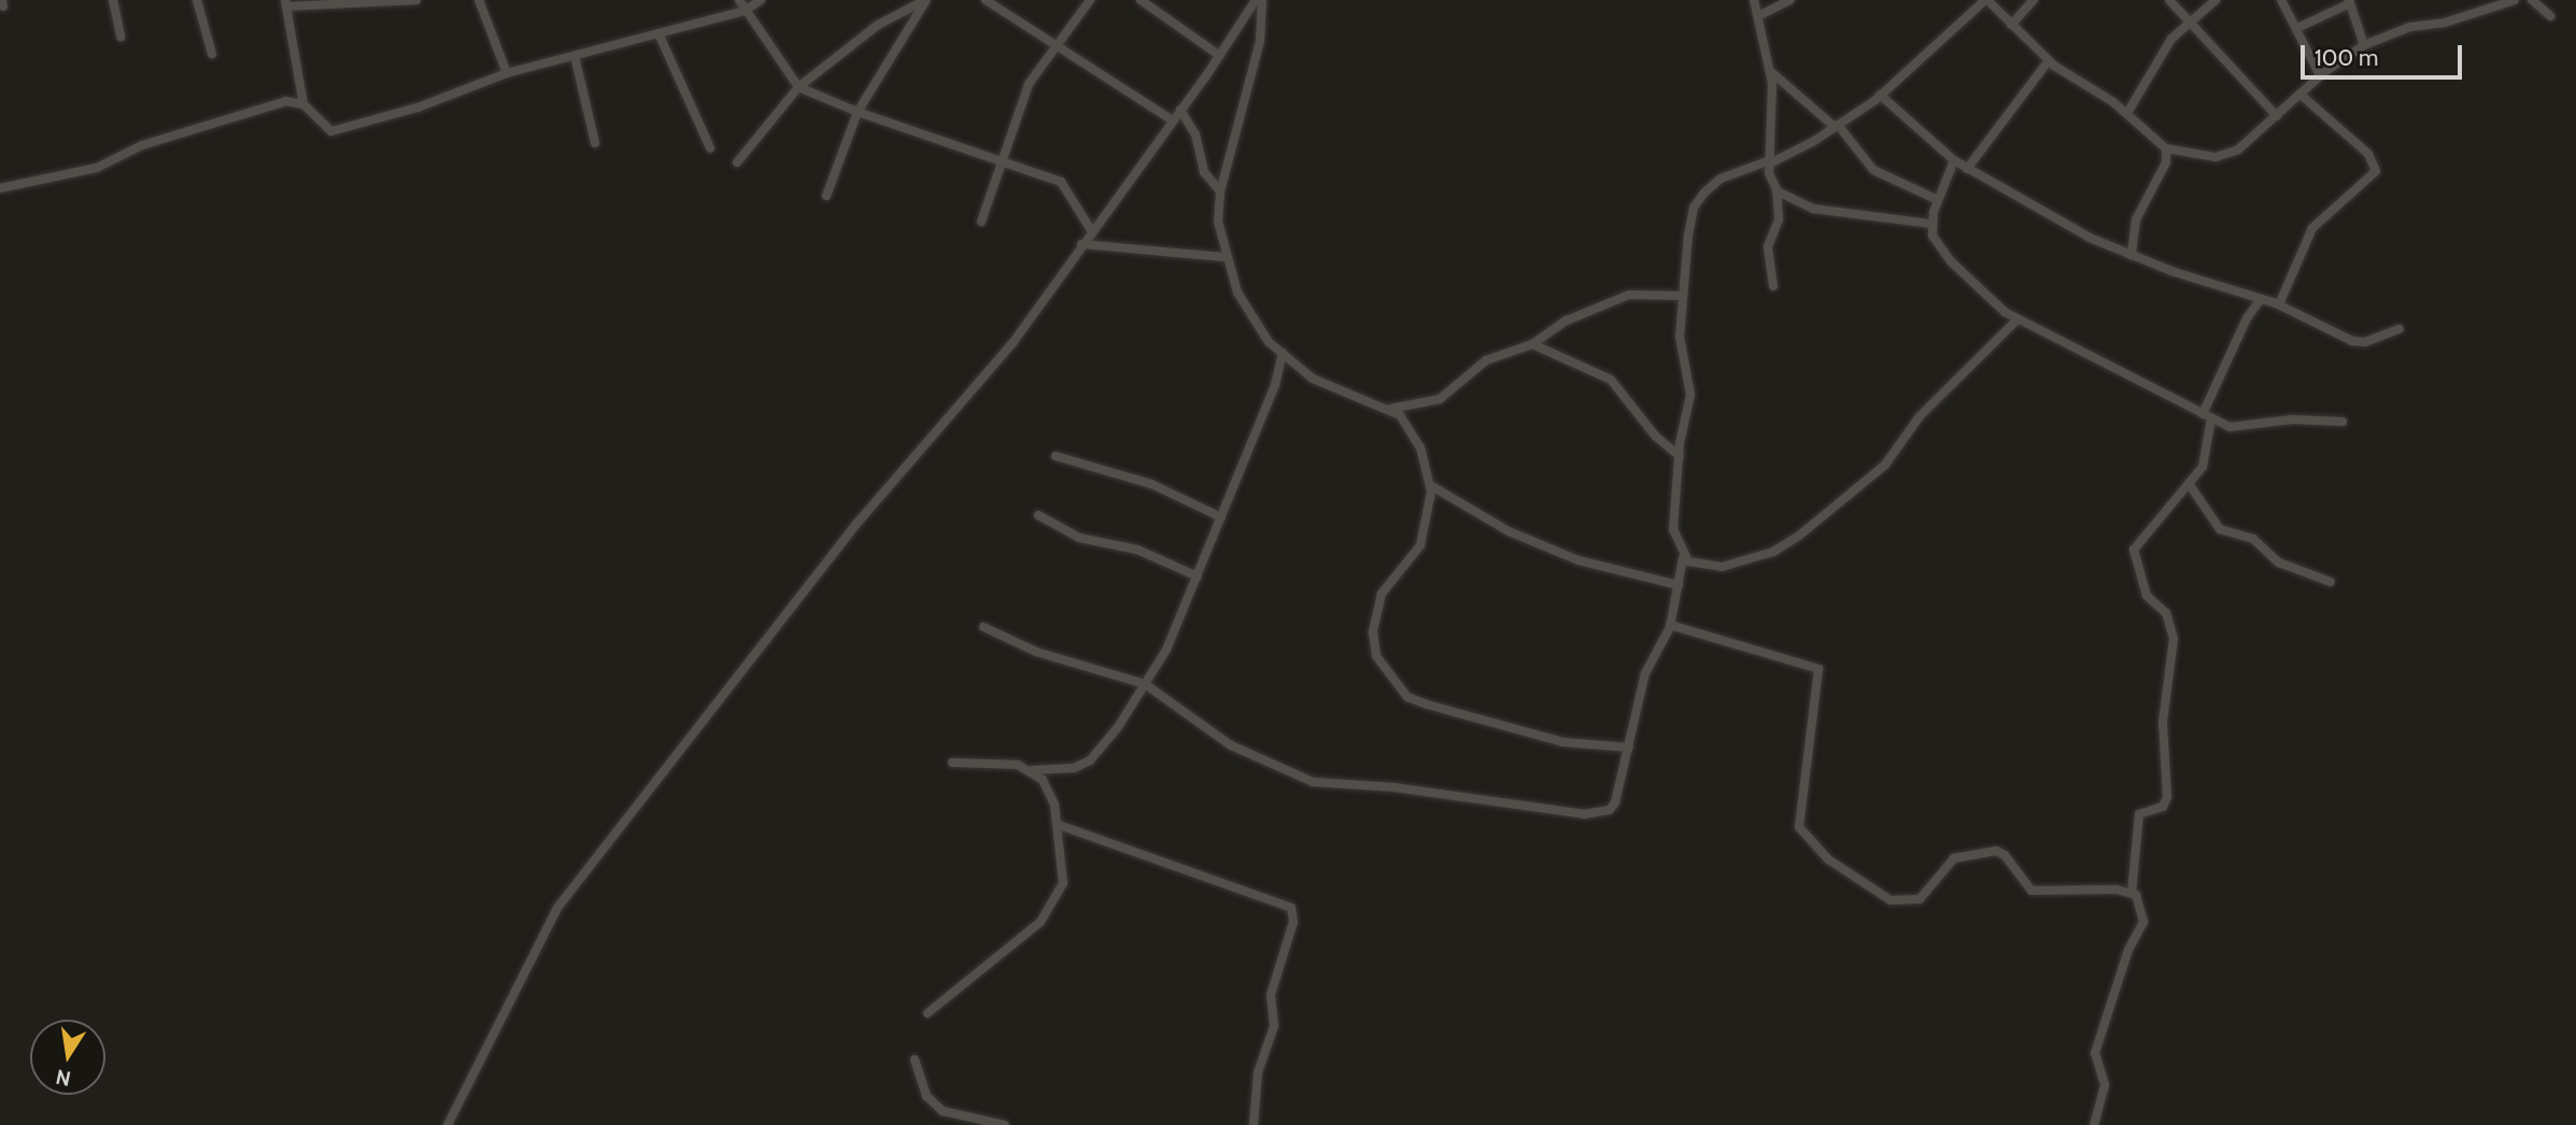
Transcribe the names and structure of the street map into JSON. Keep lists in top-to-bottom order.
{
  "scale_bar": "100 m",
  "north": "bottom"
}
